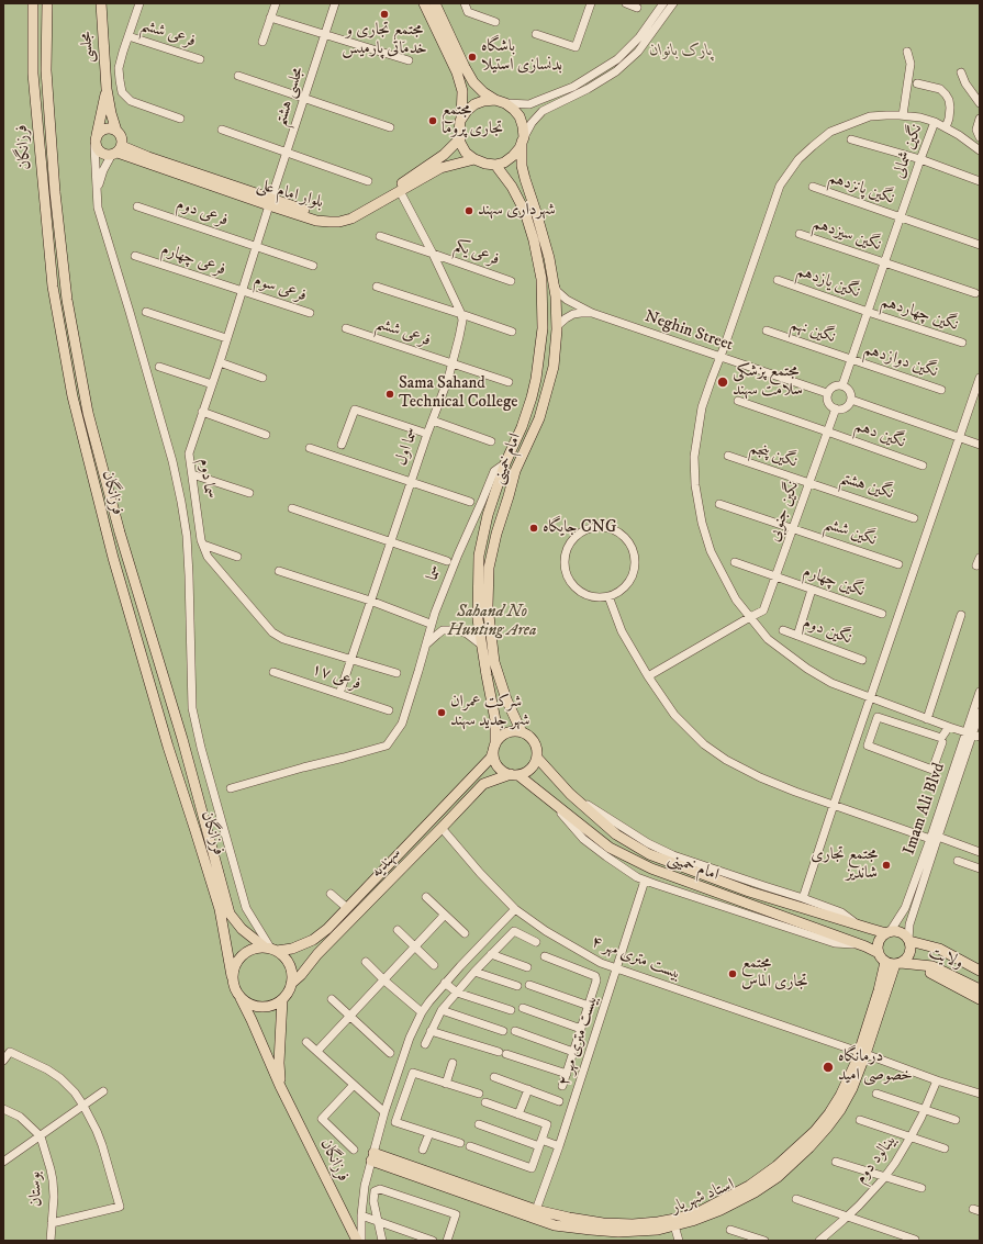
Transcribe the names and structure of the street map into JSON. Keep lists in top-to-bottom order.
{
  "streets": {
    "main road": [
      "مجلسی",
      "فرزانگان",
      "بلوار امام علی",
      "امام خمینی",
      "سهندیه",
      "ولایت",
      "استاد شهریار"
    ],
    "street": [
      "فرعی ششم",
      "مجلسی هشتم",
      "نگین شمالی",
      "نگین پانزدهم",
      "فرعی دوم",
      "نگین سیزدهم",
      "فرعی یکم",
      "فرعی چهارم",
      "نگین یازدهم",
      "فرعی سوم",
      "نگین چهاردهم",
      "Neghin Street",
      "نگین نهم",
      "نگین دوازدهم",
      "نگین دهم",
      "سما اول",
      "نگین پنجم",
      "سما دوم",
      "نگین هشتم",
      "نگین جنوبی",
      "نگین ششم",
      "سما",
      "نگین چهارم",
      "نگین دوم",
      "فرعی ۱۷",
      "Imam Ali Blvd",
      "بیست متری مهر ۴",
      "بیست متری مهر ۲",
      "بینالود دوم",
      "بوستان"
    ]
  },
  "crossings": [
    ["فرعی ششم", "سما اول"],
    ["مجلسی", "بلوار امام علی"],
    ["مجلسی هشتم", "بلوار امام علی"],
    ["مجلسی هشتم", "سما دوم"],
    ["فرزانگان", "سهندیه"],
    ["نگین شمالی", "نگین پانزدهم"],
    ["نگین شمالی", "نگین سیزدهم"],
    ["نگین شمالی", "نگین یازدهم"],
    ["نگین شمالی", "نگین چهاردهم"],
    ["نگین شمالی", "Neghin Street"],
    ["نگین شمالی", "نگین نهم"],
    ["نگین شمالی", "نگین دوازدهم"],
    ["نگین شمالی", "نگین جنوبی"],
    ["نگین شمالی", "Imam Ali Blvd"],
    ["بلوار امام علی", "امام خمینی"],
    ["بلوار امام علی", "سما دوم"],
    ["فرعی دوم", "سما دوم"],
    ["فرعی چهارم", "فرعی سوم"],
    ["فرعی چهارم", "سما دوم"],
    ["نگین یازدهم", "نگین چهاردهم"],
    ["فرعی سوم", "سما دوم"],
    ["Neghin Street", "امام خمینی"],
    ["Neghin Street", "نگین جنوبی"],
    ["نگین نهم", "نگین دوازدهم"],
    ["نگین دهم", "نگین جنوبی"],
    ["سما اول", "سما دوم"],
    ["سما اول", "فرعی ۱۷"],
    ["نگین پنجم", "نگین هشتم"],
    ["نگین پنجم", "نگین جنوبی"],
    ["امام خمینی", "سما"],
    ["امام خمینی", "Imam Ali Blvd"],
    ["امام خمینی", "سهندیه"],
    ["امام خمینی", "ولایت"],
    ["امام خمینی", "استاد شهریار"],
    ["نگین هشتم", "نگین جنوبی"],
    ["نگین جنوبی", "نگین ششم"],
    ["نگین جنوبی", "نگین چهارم"],
    ["Imam Ali Blvd", "ولایت"],
    ["Imam Ali Blvd", "استاد شهریار"],
    ["سهندیه", "بیست متری مهر ۴"],
    ["بیست متری مهر ۴", "بیست متری مهر ۲"],
    ["بیست متری مهر ۴", "بینالود دوم"],
    ["بیست متری مهر ۴", "استاد شهریار"],
    ["ولایت", "استاد شهریار"],
    ["بیست متری مهر ۲", "استاد شهریار"]
  ],
  "parks": ["پارک بانوان", "Sahand No Hunting Area"],
  "places": [
    "مجتمع تجاری و خدماتی پارمیس",
    "باشگاه بدنسازی استیلا",
    "مجتمع تجاری پروما",
    "شهرداری سهند",
    "مجتمع پزشکی سلامت سهند",
    "Sama Sahand Technical College",
    "جایگاه CNG",
    "شرکت عمران شهر جدید سهند",
    "مجتمع تجاری شاندیز",
    "مجتمع تجاری الماس",
    "درمانگاه خصوصی امید"
  ]
}
